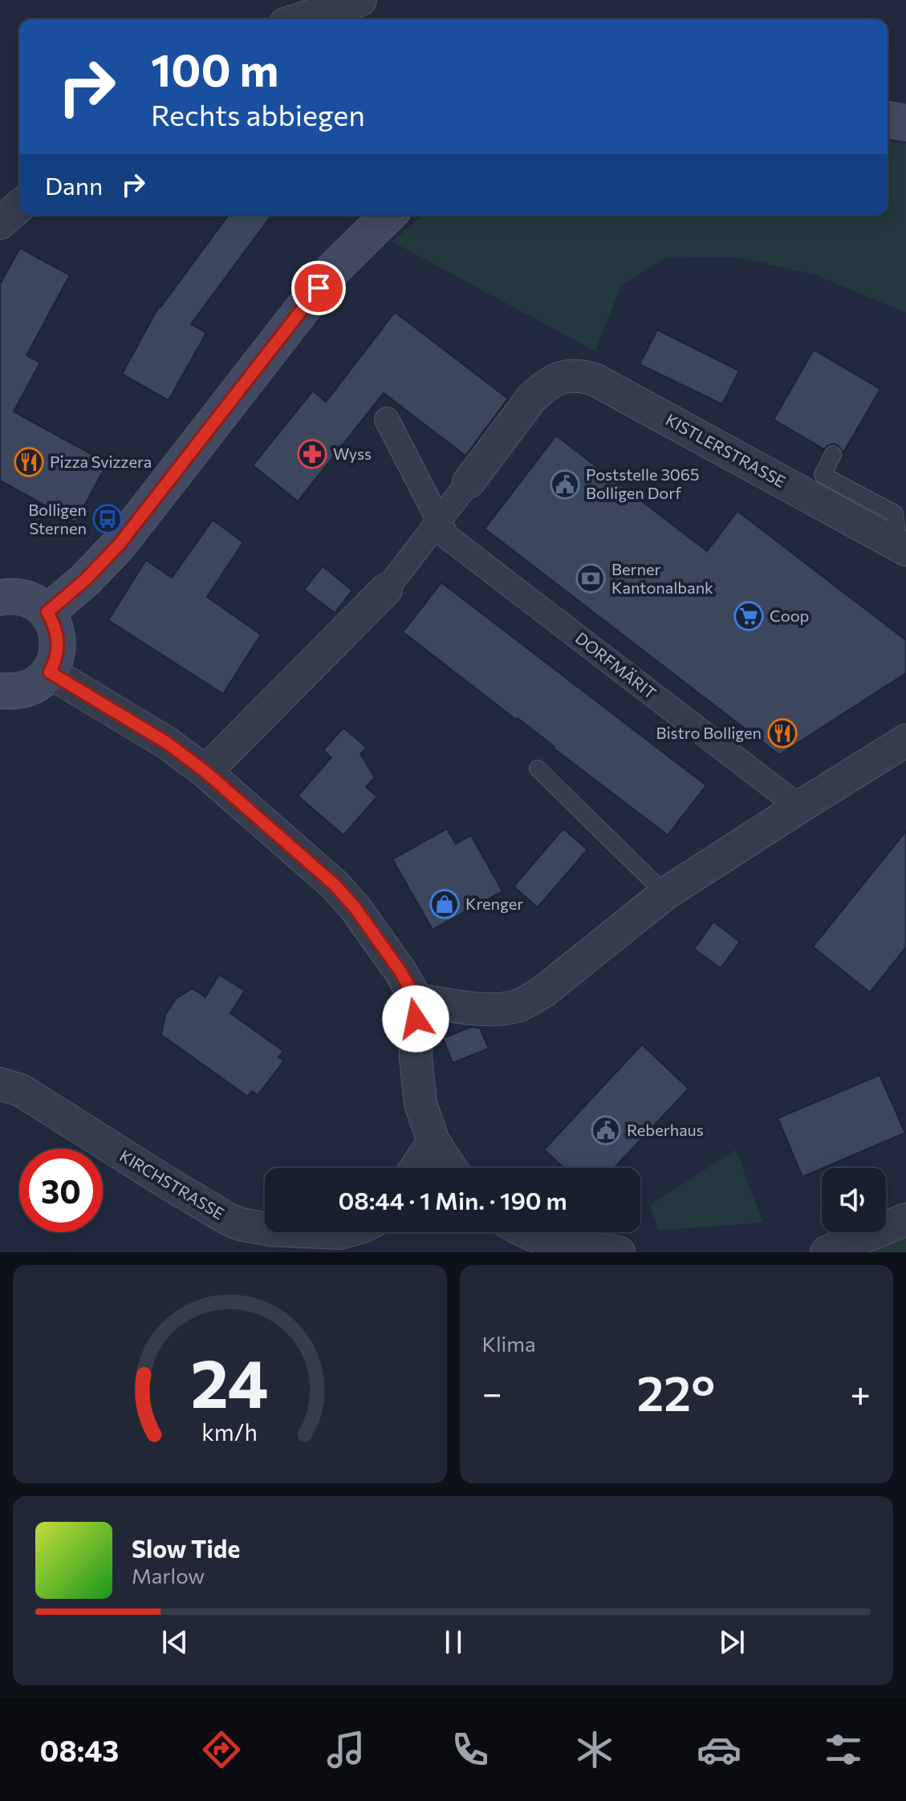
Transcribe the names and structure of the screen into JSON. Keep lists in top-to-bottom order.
{
  "streets": {
    "street": ["KISTLERSTRASSE", "DORFMÄRIT", "KIRCHSTRASSE"]
  },
  "places": {
    "pharmacy": ["Wyss"],
    "restaurant": ["Pizza Svizzera", "Bistro Bolligen"],
    "public building": ["Poststelle 3065 Bolligen Dorf", "Reberhaus"],
    "bus stop": ["Bolligen Sternen"],
    "bank": ["Berner Kantonalbank"],
    "supermarket": ["Coop"],
    "shop": ["Krenger"]
  },
  "page": {
    "turn": ["100 m", "Rechts abbiegen"],
    "then": "Dann",
    "limit": "30",
    "trip": "08:44 · 1 Min. · 190 m",
    "tile": "Klima",
    "heat": ["−", "22°", "+"],
    "song": ["Slow Tide", "Marlow"],
    "tabs": "08:43",
    "gauge": ["24", "km/h"]
  }
}
